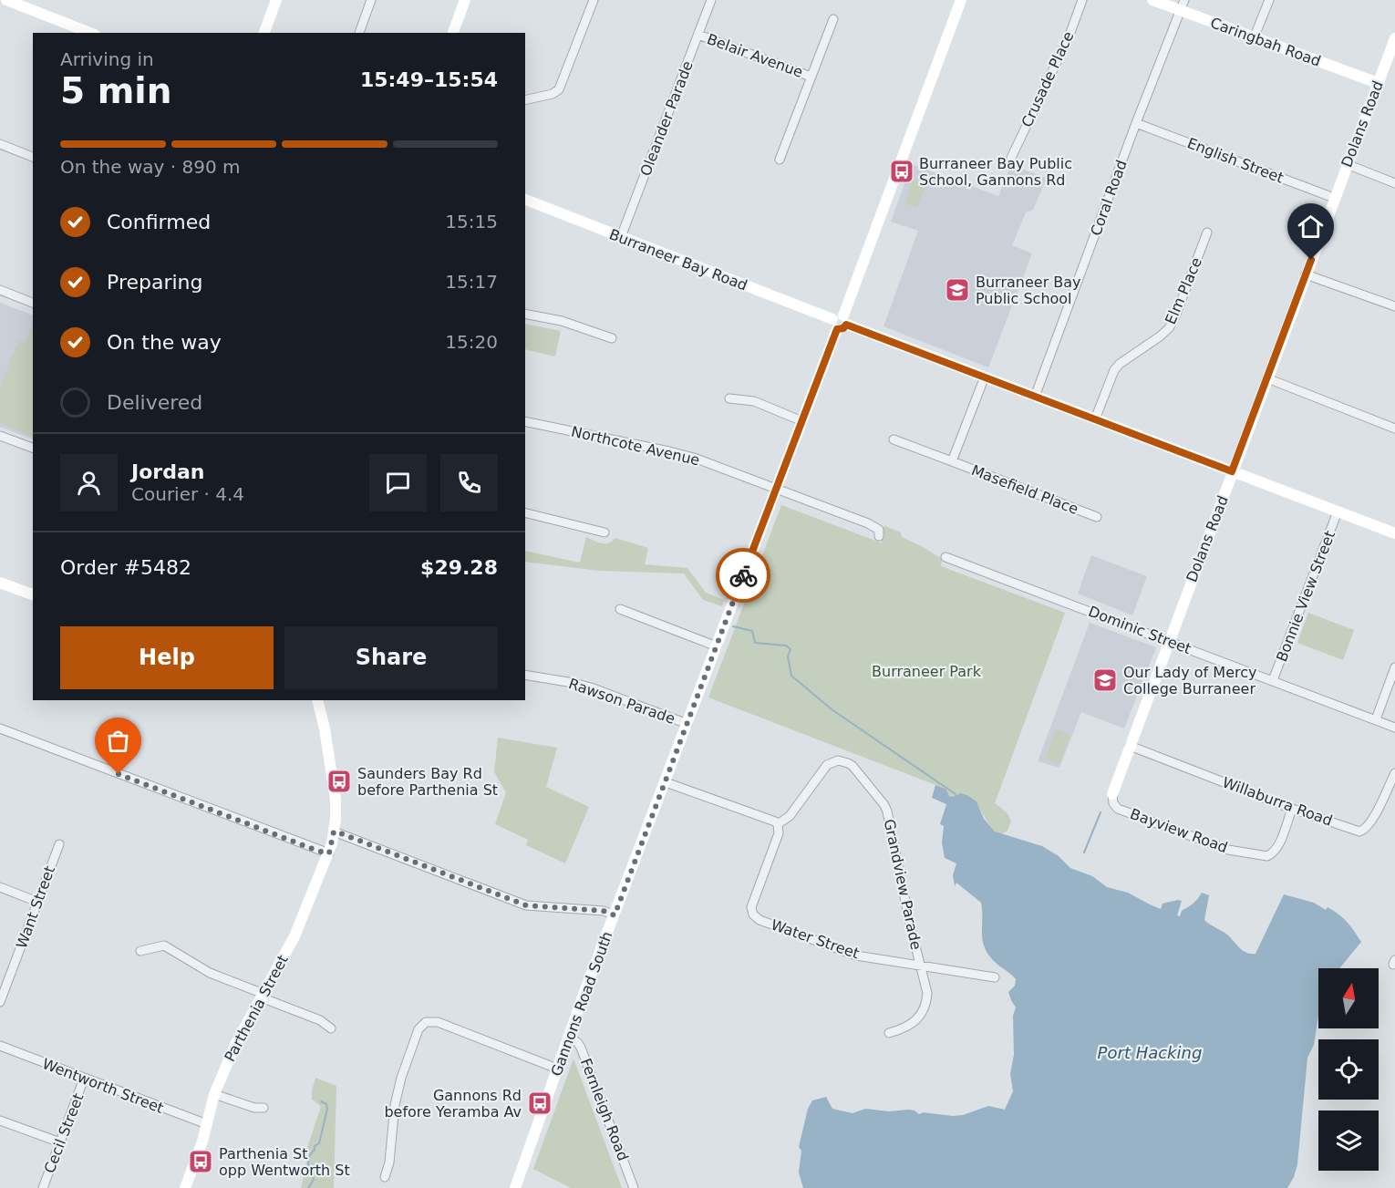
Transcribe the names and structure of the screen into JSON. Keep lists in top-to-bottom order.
{
  "streets": {
    "street": [
      "Caringbah Road",
      "Belair Avenue",
      "Crusade Place",
      "Oleander Parade",
      "Dolans Road",
      "English Street",
      "Coral Road",
      "Burraneer Bay Road",
      "Elm Place",
      "Northcote Avenue",
      "Masefield Place",
      "Bonnie View Street",
      "Dominic Street",
      "Rawson Parade",
      "Willaburra Road",
      "Bayview Road",
      "Grandview Parade",
      "Want Street",
      "Water Street",
      "Gannons Road South",
      "Parthenia Street",
      "Wentworth Street",
      "Fernleigh Road",
      "Cecil Street"
    ]
  },
  "crossings": [
    ["Caringbah Road", "Dolans Road"],
    ["Caringbah Road", "Coral Road"],
    ["Belair Avenue", "Oleander Parade"],
    ["Oleander Parade", "Burraneer Bay Road"],
    ["Dolans Road", "English Street"],
    ["Dolans Road", "Burraneer Bay Road"],
    ["Dolans Road", "Dominic Street"],
    ["Dolans Road", "Willaburra Road"],
    ["Dolans Road", "Bayview Road"],
    ["English Street", "Coral Road"],
    ["Coral Road", "Burraneer Bay Road"],
    ["Burraneer Bay Road", "Elm Place"],
    ["Burraneer Bay Road", "Masefield Place"],
    ["Burraneer Bay Road", "Bonnie View Street"],
    ["Burraneer Bay Road", "Gannons Road South"],
    ["Northcote Avenue", "Gannons Road South"],
    ["Bonnie View Street", "Dominic Street"],
    ["Rawson Parade", "Gannons Road South"],
    ["Willaburra Road", "Bayview Road"],
    ["Grandview Parade", "Water Street"],
    ["Gannons Road South", "Fernleigh Road"],
    ["Parthenia Street", "Wentworth Street"],
    ["Wentworth Street", "Cecil Street"]
  ],
  "water": ["Port Hacking"],
  "parks": ["Burraneer Park"],
  "places": {
    "bus stop": [
      "Burraneer Bay Public School, Gannons Rd",
      "Saunders Bay Rd before Parthenia St",
      "Gannons Rd before Yeramba Av",
      "Parthenia St opp Wentworth St"
    ],
    "school or university": ["Burraneer Bay Public School", "Our Lady of Mercy College Burraneer"]
  },
  "north": "top",
  "page": {
    "heading": ["5 min", "Arriving in", "15:49–15:54"],
    "panel": [
      "Jordan",
      "Courier · 4.4",
      "Order #5482",
      "$29.28"
    ],
    "bar": "On the way · 890 m",
    "list": [
      ["Confirmed", "15:15"],
      ["Preparing", "15:17"],
      ["On the way", "15:20"],
      "Delivered"
    ],
    "buttons": ["Help", "Share"]
  }
}
